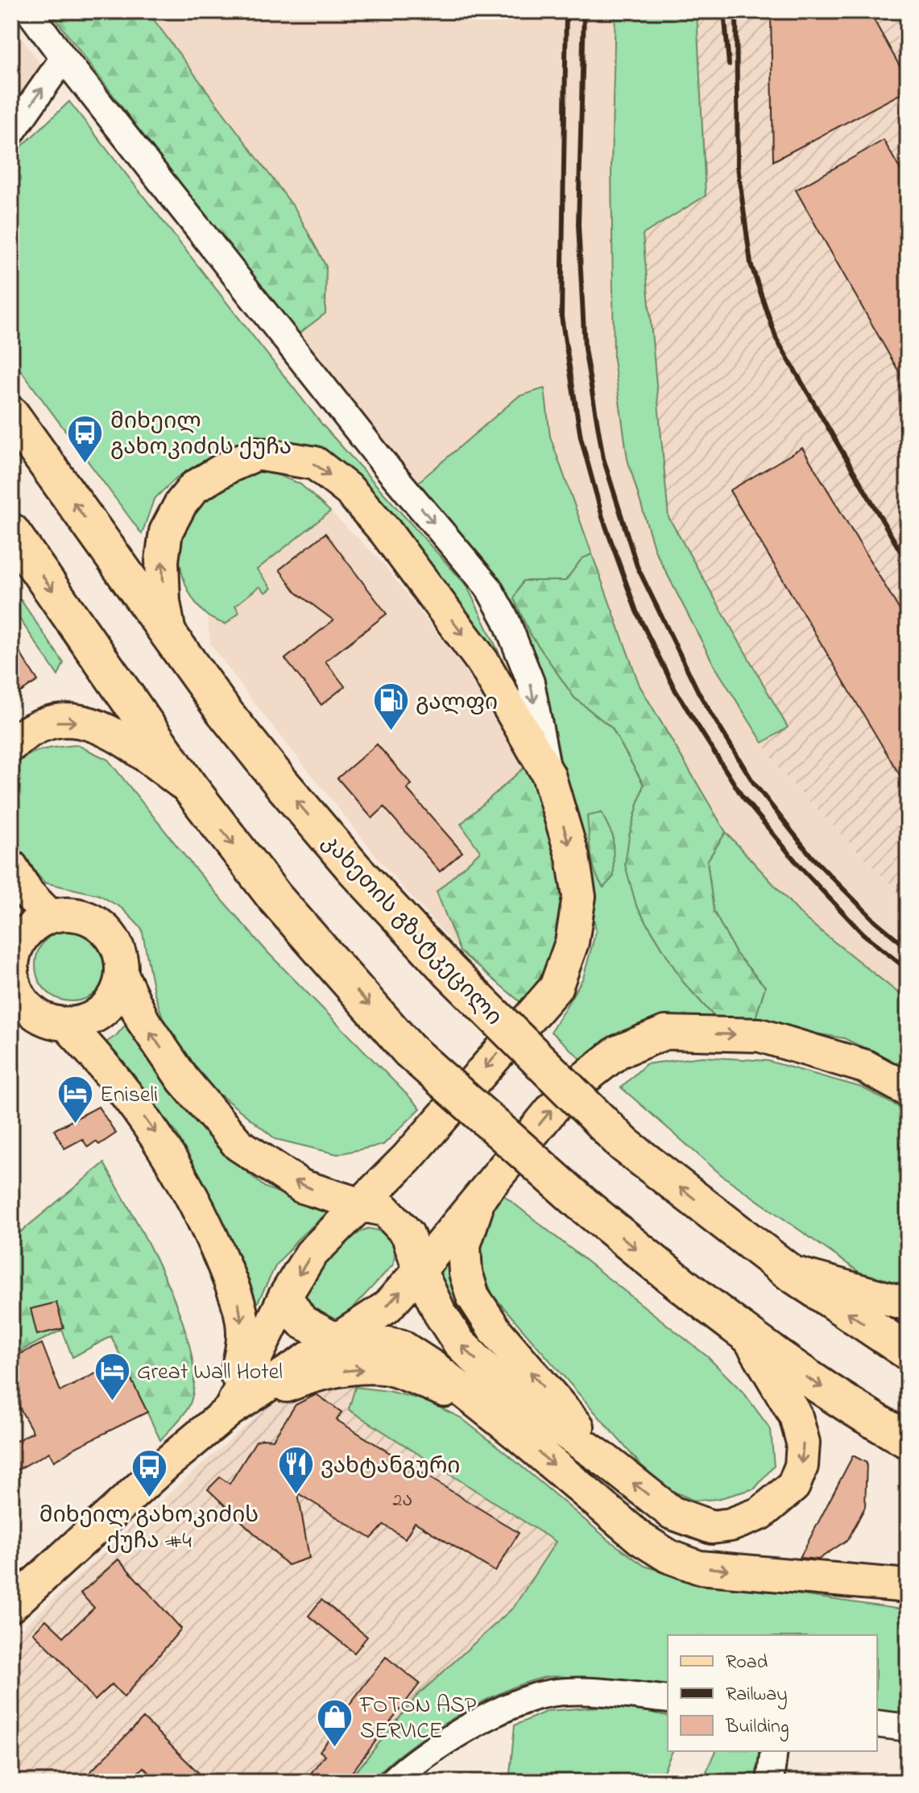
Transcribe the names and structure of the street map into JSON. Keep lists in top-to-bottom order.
{
  "streets": {
    "highway": ["კახეთის გზატკეცილი"]
  },
  "places": {
    "bus stop": ["მიხეილ გახოკიძის ქუჩა", "მიხეილ გახოკიძის ქუჩა #4"],
    "fuel station": ["გალფი"],
    "hotel": ["Eniseli", "Great Wall Hotel"],
    "restaurant": ["ვახტანგური"],
    "shop": ["FOTON ASP SERVICE"]
  },
  "house_numbers": ["2ა"],
  "legend": ["Road", "Railway", "Building"]
}
